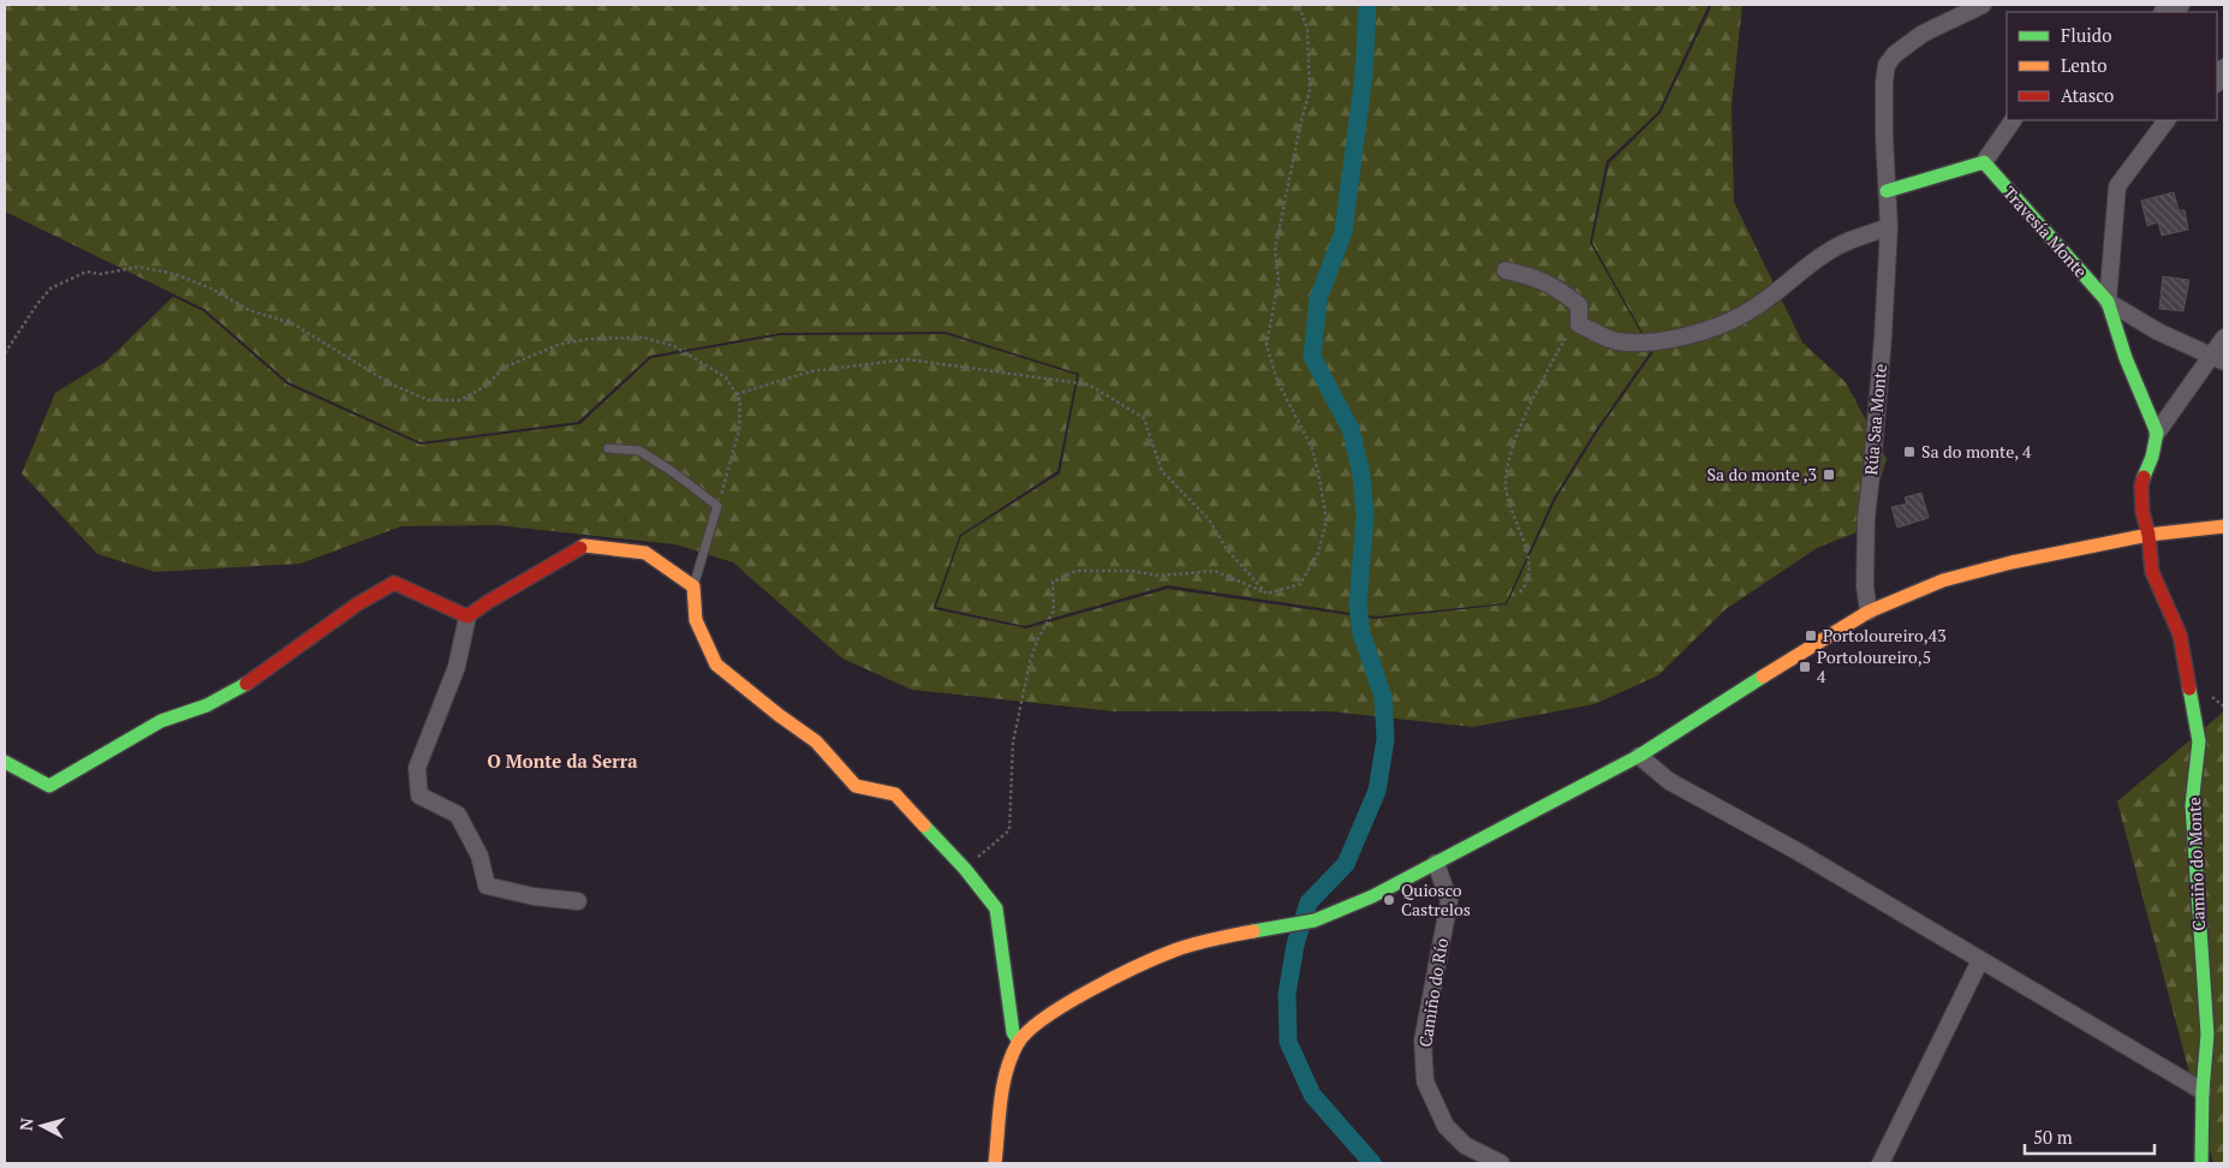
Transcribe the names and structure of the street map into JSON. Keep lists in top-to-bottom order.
{
  "streets": {
    "street": [
      "Travesía Monte",
      "Rúa Saa Monte",
      "Camiño do Monte",
      "Camiño do Río"
    ]
  },
  "districts": ["O Monte da Serra"],
  "places": {
    "transit": [
      "Sa do monte, 4",
      "Sa do monte ,3",
      "Portoloureiro,43",
      "Portoloureiro,5 4"
    ],
    "other": ["Quiosco Castrelos"]
  },
  "legend": ["Fluido", "Lento", "Atasco"],
  "scale_bar": "50 m",
  "north": "left"
}
